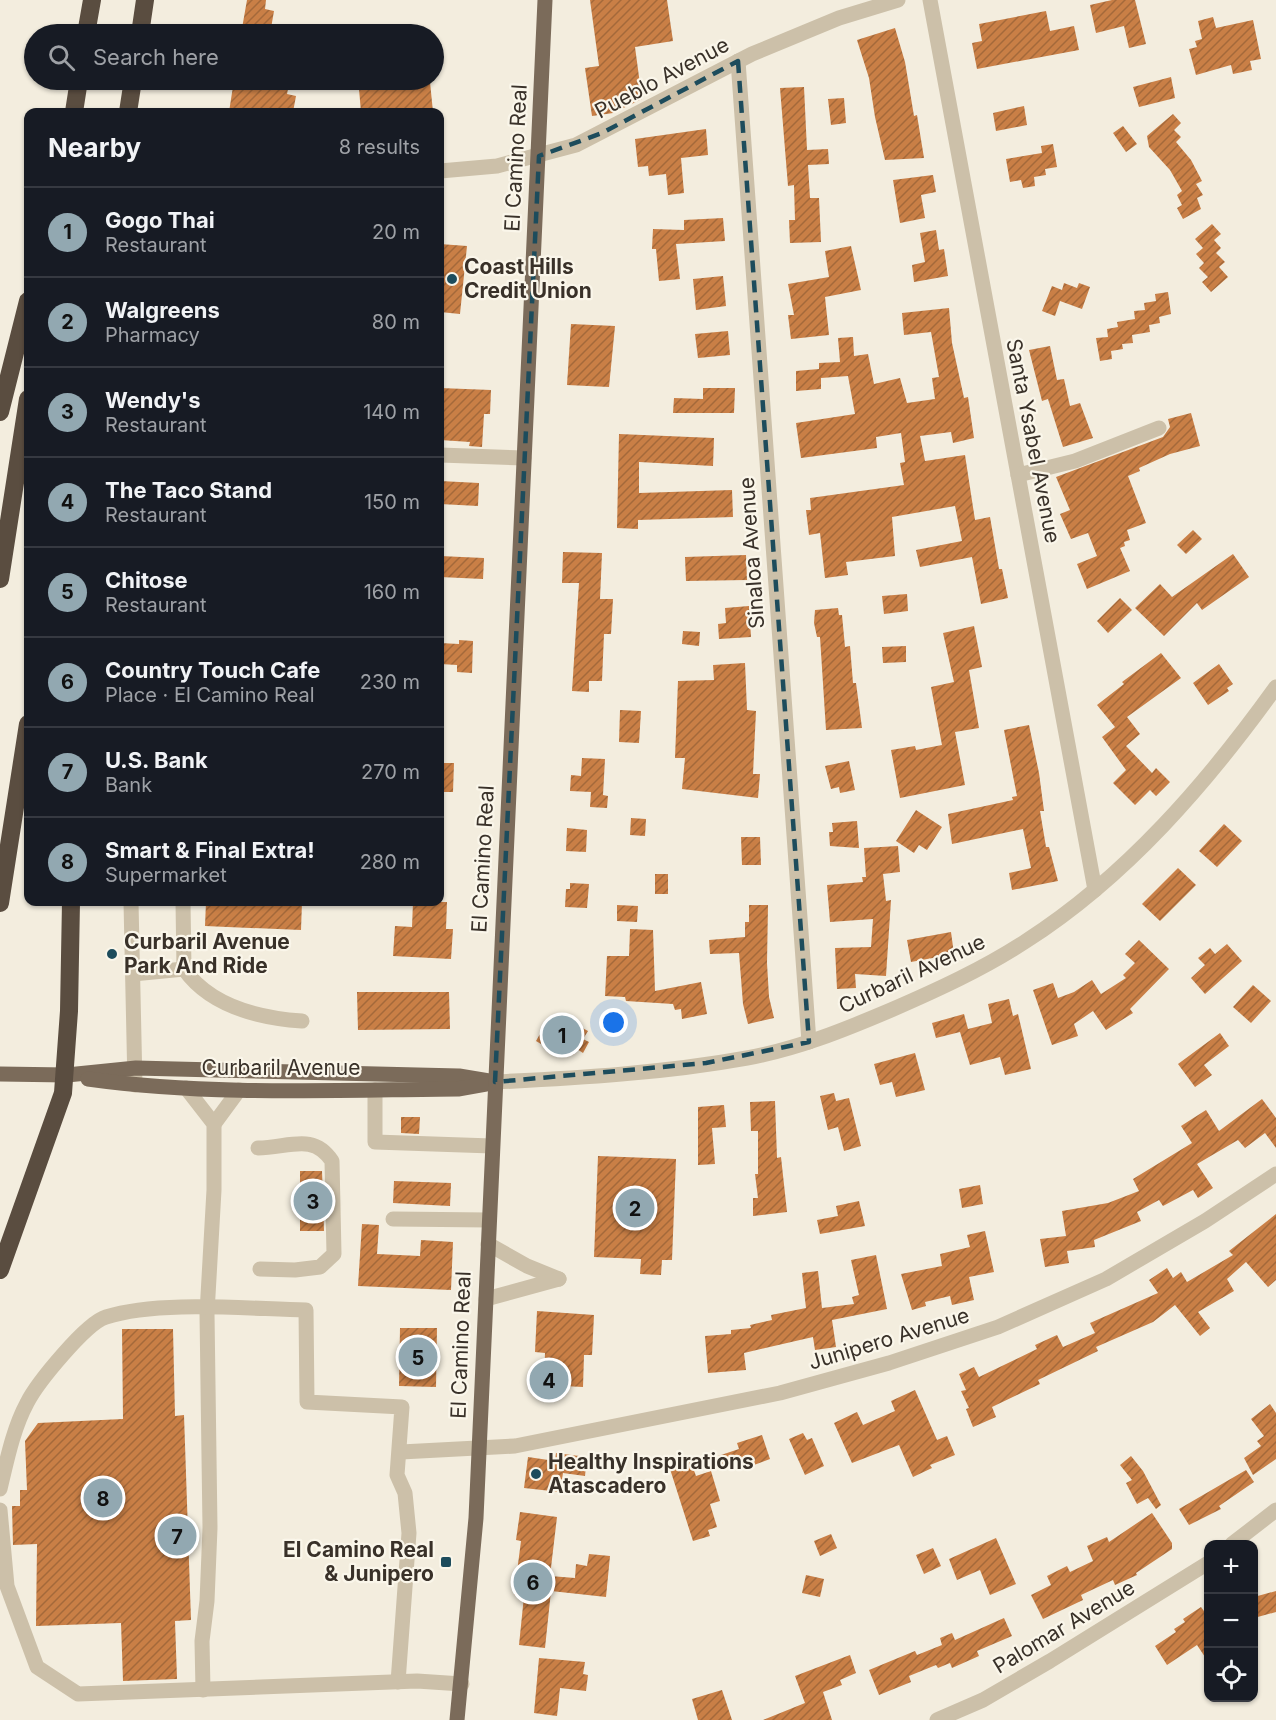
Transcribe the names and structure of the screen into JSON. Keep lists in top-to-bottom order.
{
  "streets": {
    "main road": ["El Camino Real", "Curbaril Avenue"],
    "street": [
      "Pueblo Avenue",
      "Santa Ysabel Avenue",
      "Sinaloa Avenue",
      "Junipero Avenue",
      "Palomar Avenue"
    ]
  },
  "crossings": [
    ["Pueblo Avenue", "El Camino Real"],
    ["Pueblo Avenue", "Sinaloa Avenue"],
    ["El Camino Real", "Curbaril Avenue"],
    ["El Camino Real", "Junipero Avenue"],
    ["Santa Ysabel Avenue", "Curbaril Avenue"],
    ["Sinaloa Avenue", "Curbaril Avenue"]
  ],
  "places": {
    "other": ["Coast Hills Credit Union", "Curbaril Avenue Park And Ride", "Healthy Inspirations Atascadero"],
    "transit": ["El Camino Real & Junipero"]
  },
  "page": {
    "search": "Search here",
    "heading": ["Nearby", "8 results"],
    "list": [
      {
        "mark": "1",
        "name": "Gogo Thai",
        "note": "Restaurant",
        "value": "20 m"
      },
      {
        "mark": "2",
        "name": "Walgreens",
        "note": "Pharmacy",
        "value": "80 m"
      },
      {
        "mark": "3",
        "name": "Wendy's",
        "note": "Restaurant",
        "value": "140 m"
      },
      {
        "mark": "4",
        "name": "The Taco Stand",
        "note": "Restaurant",
        "value": "150 m"
      },
      {
        "mark": "5",
        "name": "Chitose",
        "note": "Restaurant",
        "value": "160 m"
      },
      {
        "mark": "6",
        "name": "Country Touch Cafe",
        "note": "Place · El Camino Real",
        "value": "230 m"
      },
      {
        "mark": "7",
        "name": "U.S. Bank",
        "note": "Bank",
        "value": "270 m"
      },
      {
        "mark": "8",
        "name": "Smart & Final Extra!",
        "note": "Supermarket",
        "value": "280 m"
      }
    ],
    "pins": [
      "1",
      "3",
      "2",
      "5",
      "4",
      "8",
      "7",
      "6"
    ],
    "map_buttons": ["+", "−"]
  }
}
